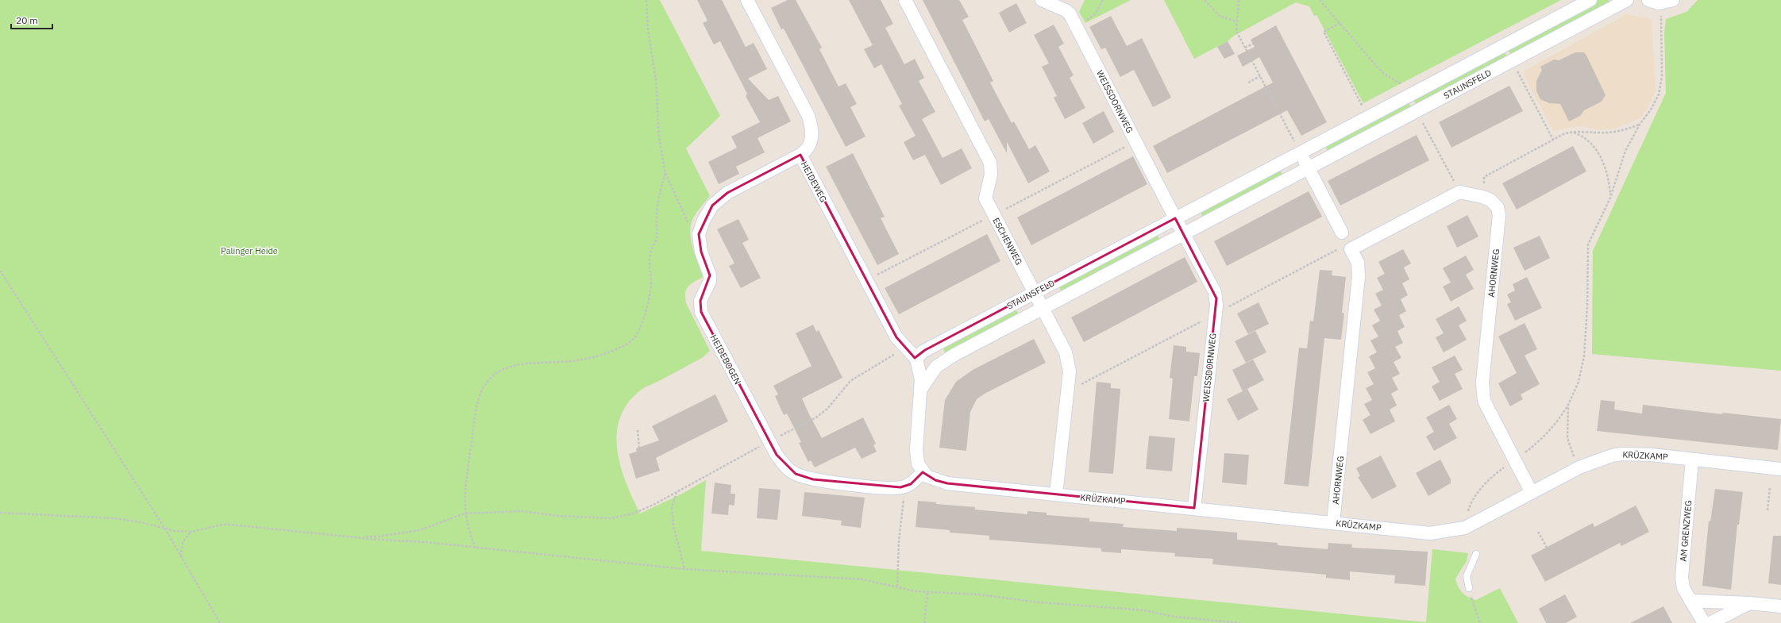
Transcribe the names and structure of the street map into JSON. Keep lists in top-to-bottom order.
{
  "streets": {
    "street": [
      "STAUNSFELD",
      "WEISSDORNWEG",
      "HEIDEWEG",
      "ESCHENWEG",
      "AHORNWEG",
      "HEIDEBOGEN",
      "KRÜZKAMP",
      "AM GRENZWEG"
    ]
  },
  "crossings": [
    ["STAUNSFELD", "WEISSDORNWEG"],
    ["STAUNSFELD", "HEIDEWEG"],
    ["STAUNSFELD", "ESCHENWEG"],
    ["STAUNSFELD", "HEIDEBOGEN"],
    ["STAUNSFELD", "KRÜZKAMP"],
    ["WEISSDORNWEG", "KRÜZKAMP"],
    ["HEIDEWEG", "HEIDEBOGEN"],
    ["ESCHENWEG", "KRÜZKAMP"],
    ["AHORNWEG", "KRÜZKAMP"],
    ["HEIDEBOGEN", "KRÜZKAMP"],
    ["KRÜZKAMP", "AM GRENZWEG"]
  ],
  "parks": ["Palinger Heide"],
  "scale_bar": "20 m"
}
